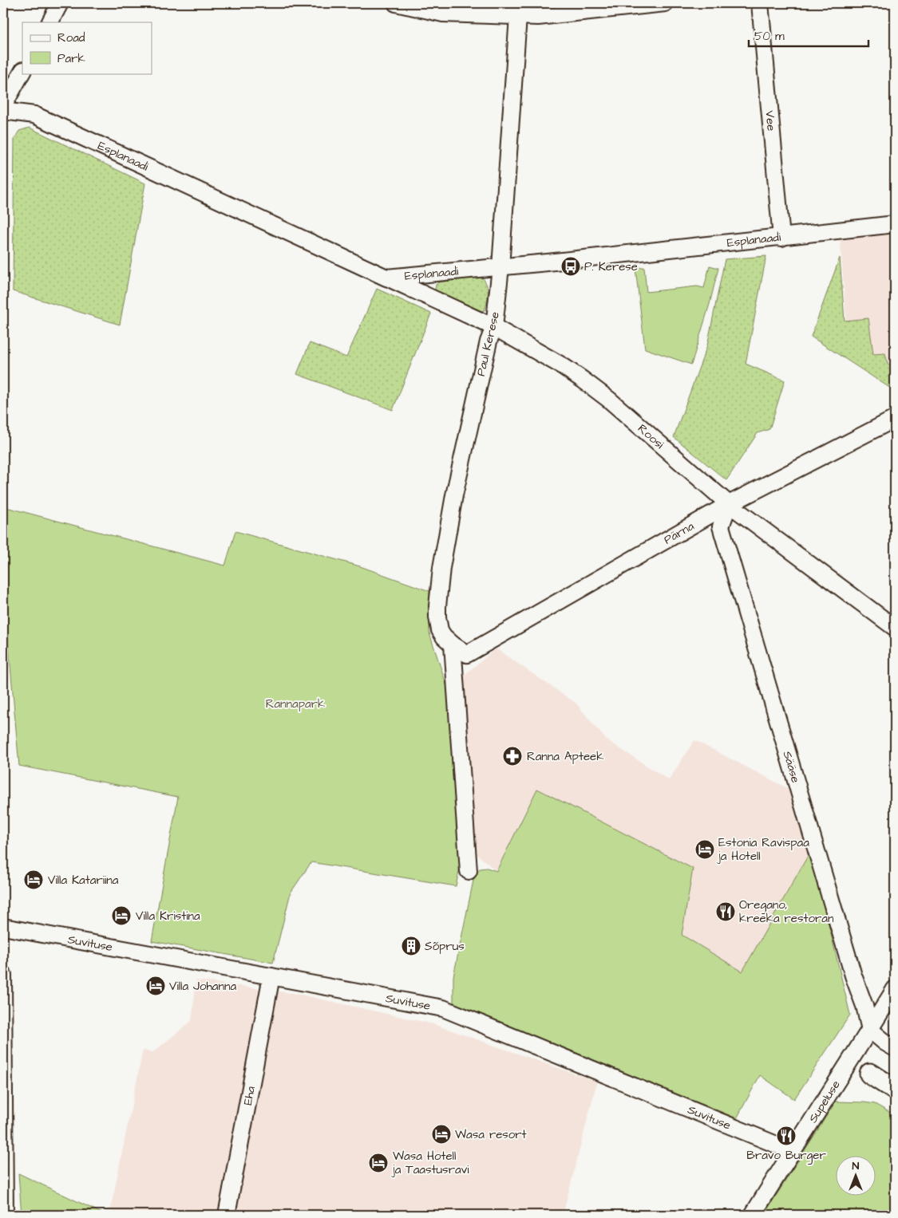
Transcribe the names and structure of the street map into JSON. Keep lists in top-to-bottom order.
{
  "streets": {
    "street": [
      "Vee",
      "Esplanaadi",
      "Paul Kerese",
      "Roosi",
      "Pärna",
      "Sääse",
      "Suvituse",
      "Eha",
      "Supeluse"
    ]
  },
  "crossings": [
    ["Vee", "Esplanaadi"],
    ["Esplanaadi", "Paul Kerese"],
    ["Esplanaadi", "Roosi"],
    ["Paul Kerese", "Roosi"],
    ["Paul Kerese", "Pärna"],
    ["Roosi", "Pärna"],
    ["Roosi", "Sääse"],
    ["Pärna", "Sääse"],
    ["Sääse", "Supeluse"],
    ["Suvituse", "Eha"],
    ["Suvituse", "Supeluse"]
  ],
  "parks": ["Rannapark"],
  "places": {
    "bus stop": ["P. Kerese"],
    "pharmacy": ["Ranna Apteek"],
    "hotel": [
      "Estonia Ravispaa ja Hotell",
      "Villa Katariina",
      "Villa Kristina",
      "Villa Johanna",
      "Wasa resort",
      "Wasa Hotell ja Taastusravi"
    ],
    "restaurant": ["Oregano, kreeka restoran", "Bravo Burger"],
    "building": ["Sõprus"]
  },
  "legend": ["Road", "Park"],
  "scale_bar": "50 m",
  "north": "top"
}
